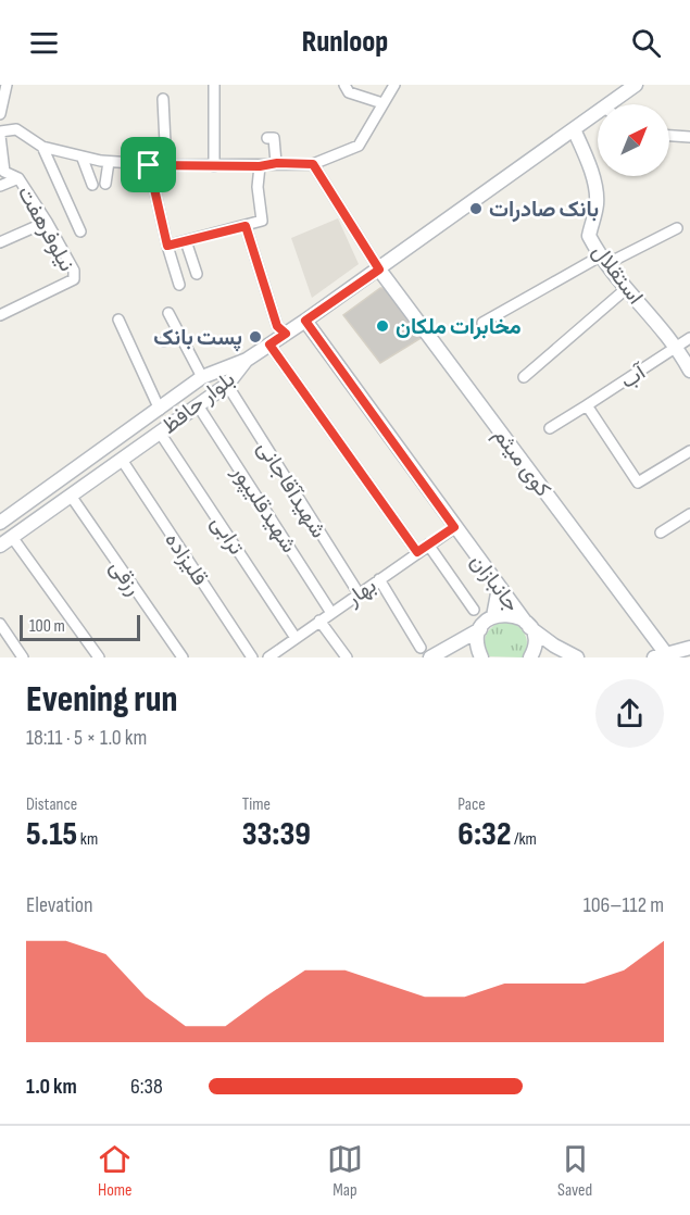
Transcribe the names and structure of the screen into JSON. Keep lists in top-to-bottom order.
{
  "streets": {
    "main road": [
      "استقلال",
      "بلوار حافظ",
      "کوی میثم",
      "جانبازان"
    ],
    "street": [
      "نیلوفرهفت",
      "آب",
      "شهیدآقاجانی",
      "شهیدقلیپور",
      "ترابی",
      "قلیزاده",
      "رزقی",
      "بهار"
    ]
  },
  "crossings": [
    ["استقلال", "آب"],
    ["بلوار حافظ", "شهیدآقاجانی"],
    ["بلوار حافظ", "شهیدقلیپور"],
    ["بلوار حافظ", "ترابی"],
    ["بلوار حافظ", "قلیزاده"],
    ["بلوار حافظ", "رزقی"],
    ["شهیدآقاجانی", "بهار"],
    ["شهیدقلیپور", "بهار"],
    ["ترابی", "بهار"],
    ["جانبازان", "بهار"]
  ],
  "places": ["بانک صادرات", "مخابرات ملکان", "پست بانک"],
  "scale_bar": "100 m",
  "north": "top right",
  "page": {
    "header": "Runloop",
    "scale": "100 m",
    "heading": ["Evening run", "18:11 · 5 × 1.0 km"],
    "stats": [
      ["Distance", "5.15 km"],
      ["Time", "33:39"],
      ["Pace", "6:32 /km"]
    ],
    "chart": ["Elevation", "106–112 m"],
    "list": [
      {
        "name": "1.0 km",
        "note": "6:38"
      }
    ],
    "tabs": ["Home", "Map", "Saved"]
  }
}
